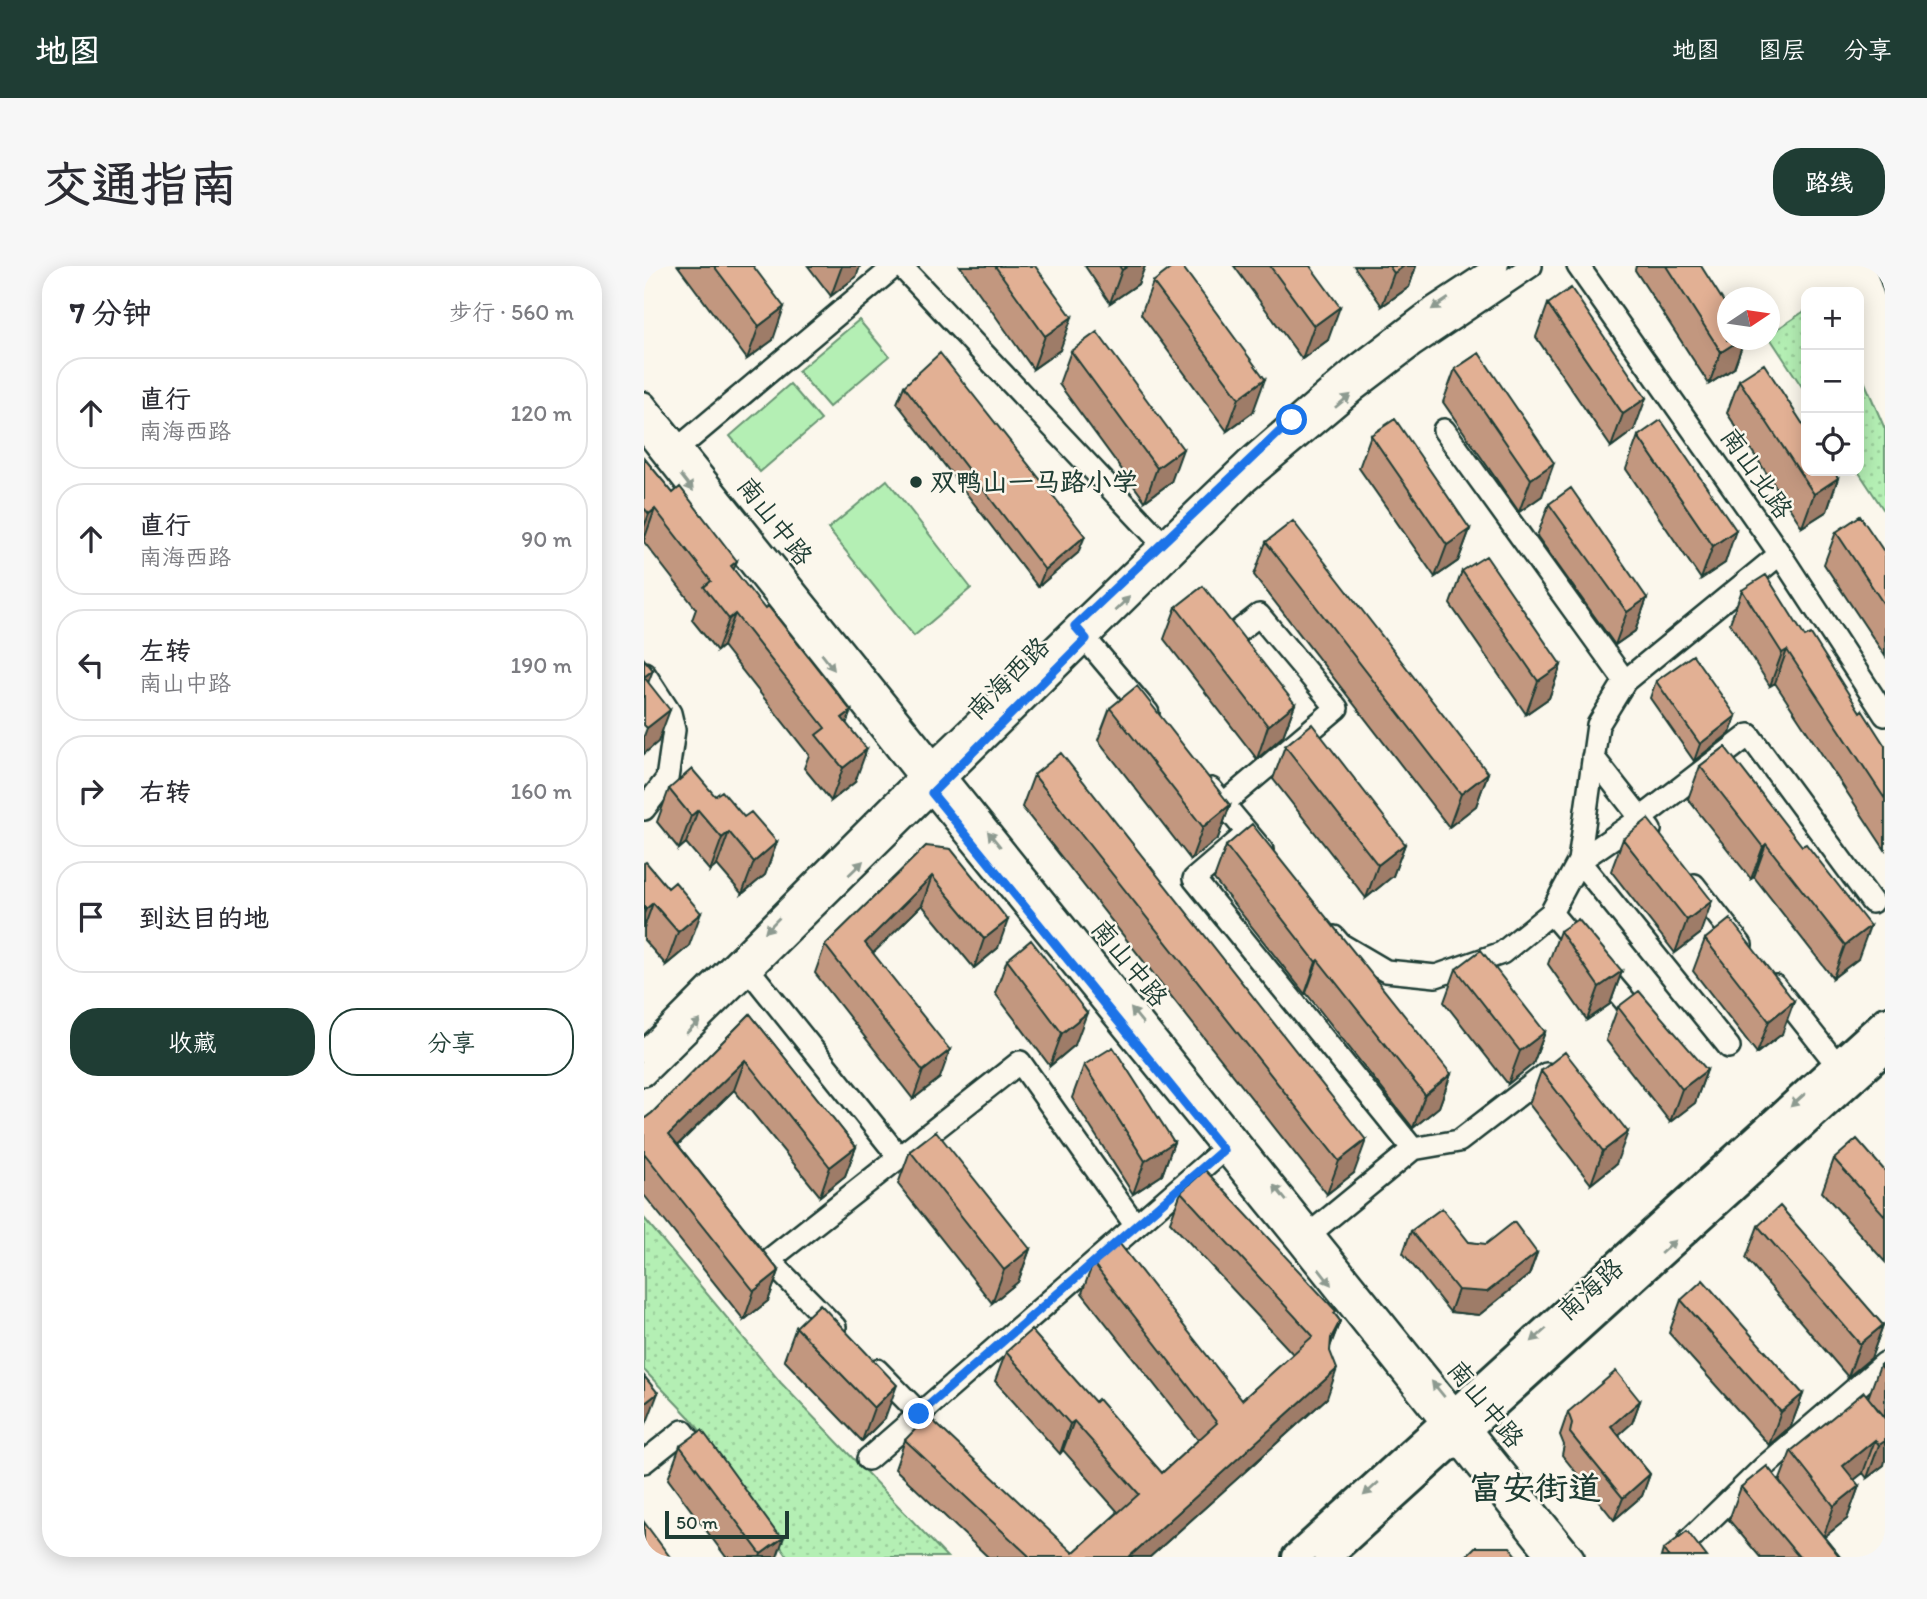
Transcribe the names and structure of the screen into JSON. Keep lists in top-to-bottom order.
{
  "streets": {
    "main road": ["南海路"],
    "street": ["南山北路", "南山中路", "南海西路"]
  },
  "crossings": [
    ["南山中路", "南海西路"],
    ["南山中路", "南海路"]
  ],
  "districts": ["富安街道"],
  "places": ["双鸭山一马路小学"],
  "scale_bar": "50 m",
  "north": "right",
  "page": {
    "header": "地图",
    "nav": ["地图", "图层", "分享"],
    "buttons": [
      "路线",
      ["收藏", "分享"]
    ],
    "title": "交通指南",
    "heading": ["7 分钟", "步行 · 560 m"],
    "map_buttons": ["+", "−"],
    "list": [
      ["直行", "南海西路", "120 m"],
      ["直行", "南海西路", "90 m"],
      ["左转", "南山中路", "190 m"],
      ["右转", "160 m"],
      "到达目的地"
    ],
    "scale": "50 m"
  }
}
